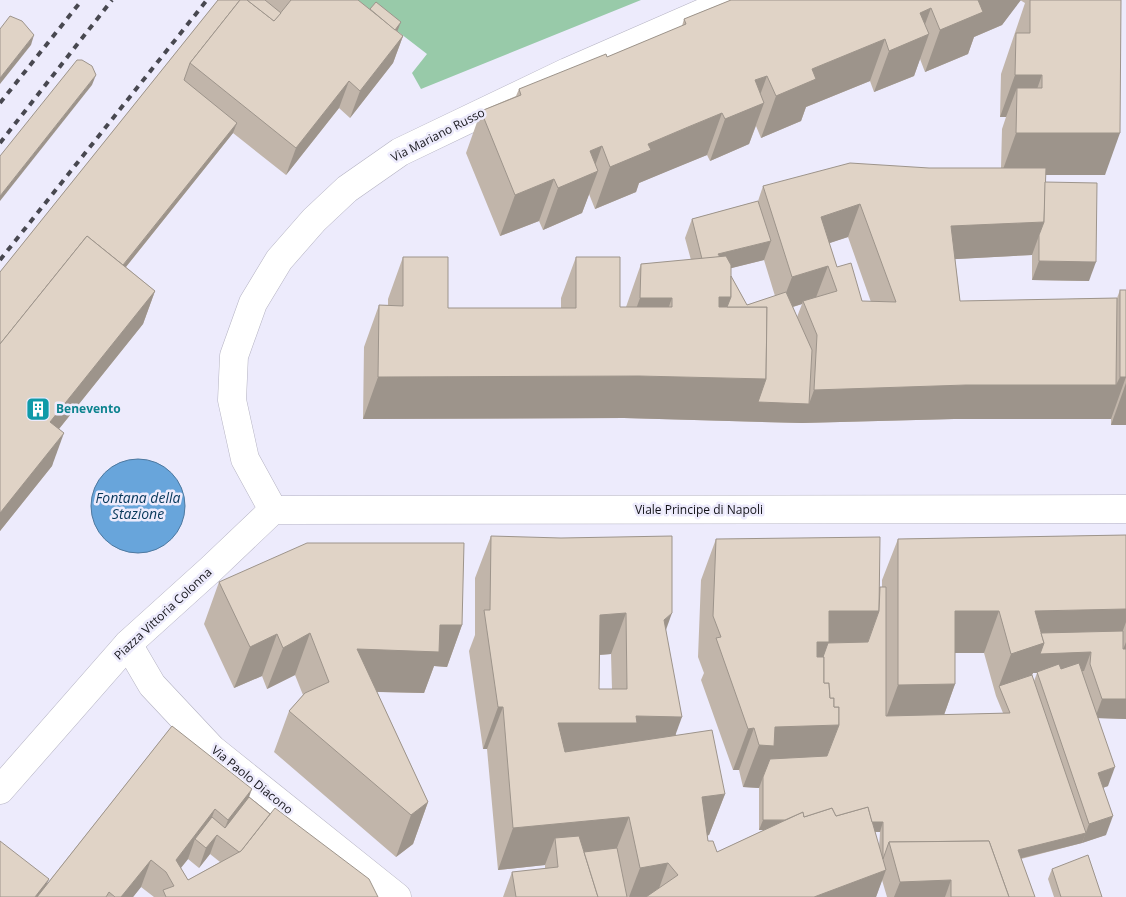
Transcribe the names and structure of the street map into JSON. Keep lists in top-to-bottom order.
{
  "streets": {
    "street": [
      "Via Mariano Russo",
      "Viale Principe di Napoli",
      "Piazza Vittoria Colonna",
      "Via Paolo Diacono"
    ]
  },
  "crossings": [
    ["Via Mariano Russo", "Viale Principe di Napoli"],
    ["Via Mariano Russo", "Piazza Vittoria Colonna"],
    ["Viale Principe di Napoli", "Piazza Vittoria Colonna"],
    ["Piazza Vittoria Colonna", "Via Paolo Diacono"]
  ],
  "water": ["Fontana della Stazione"],
  "places": {
    "building": ["Benevento"]
  }
}
